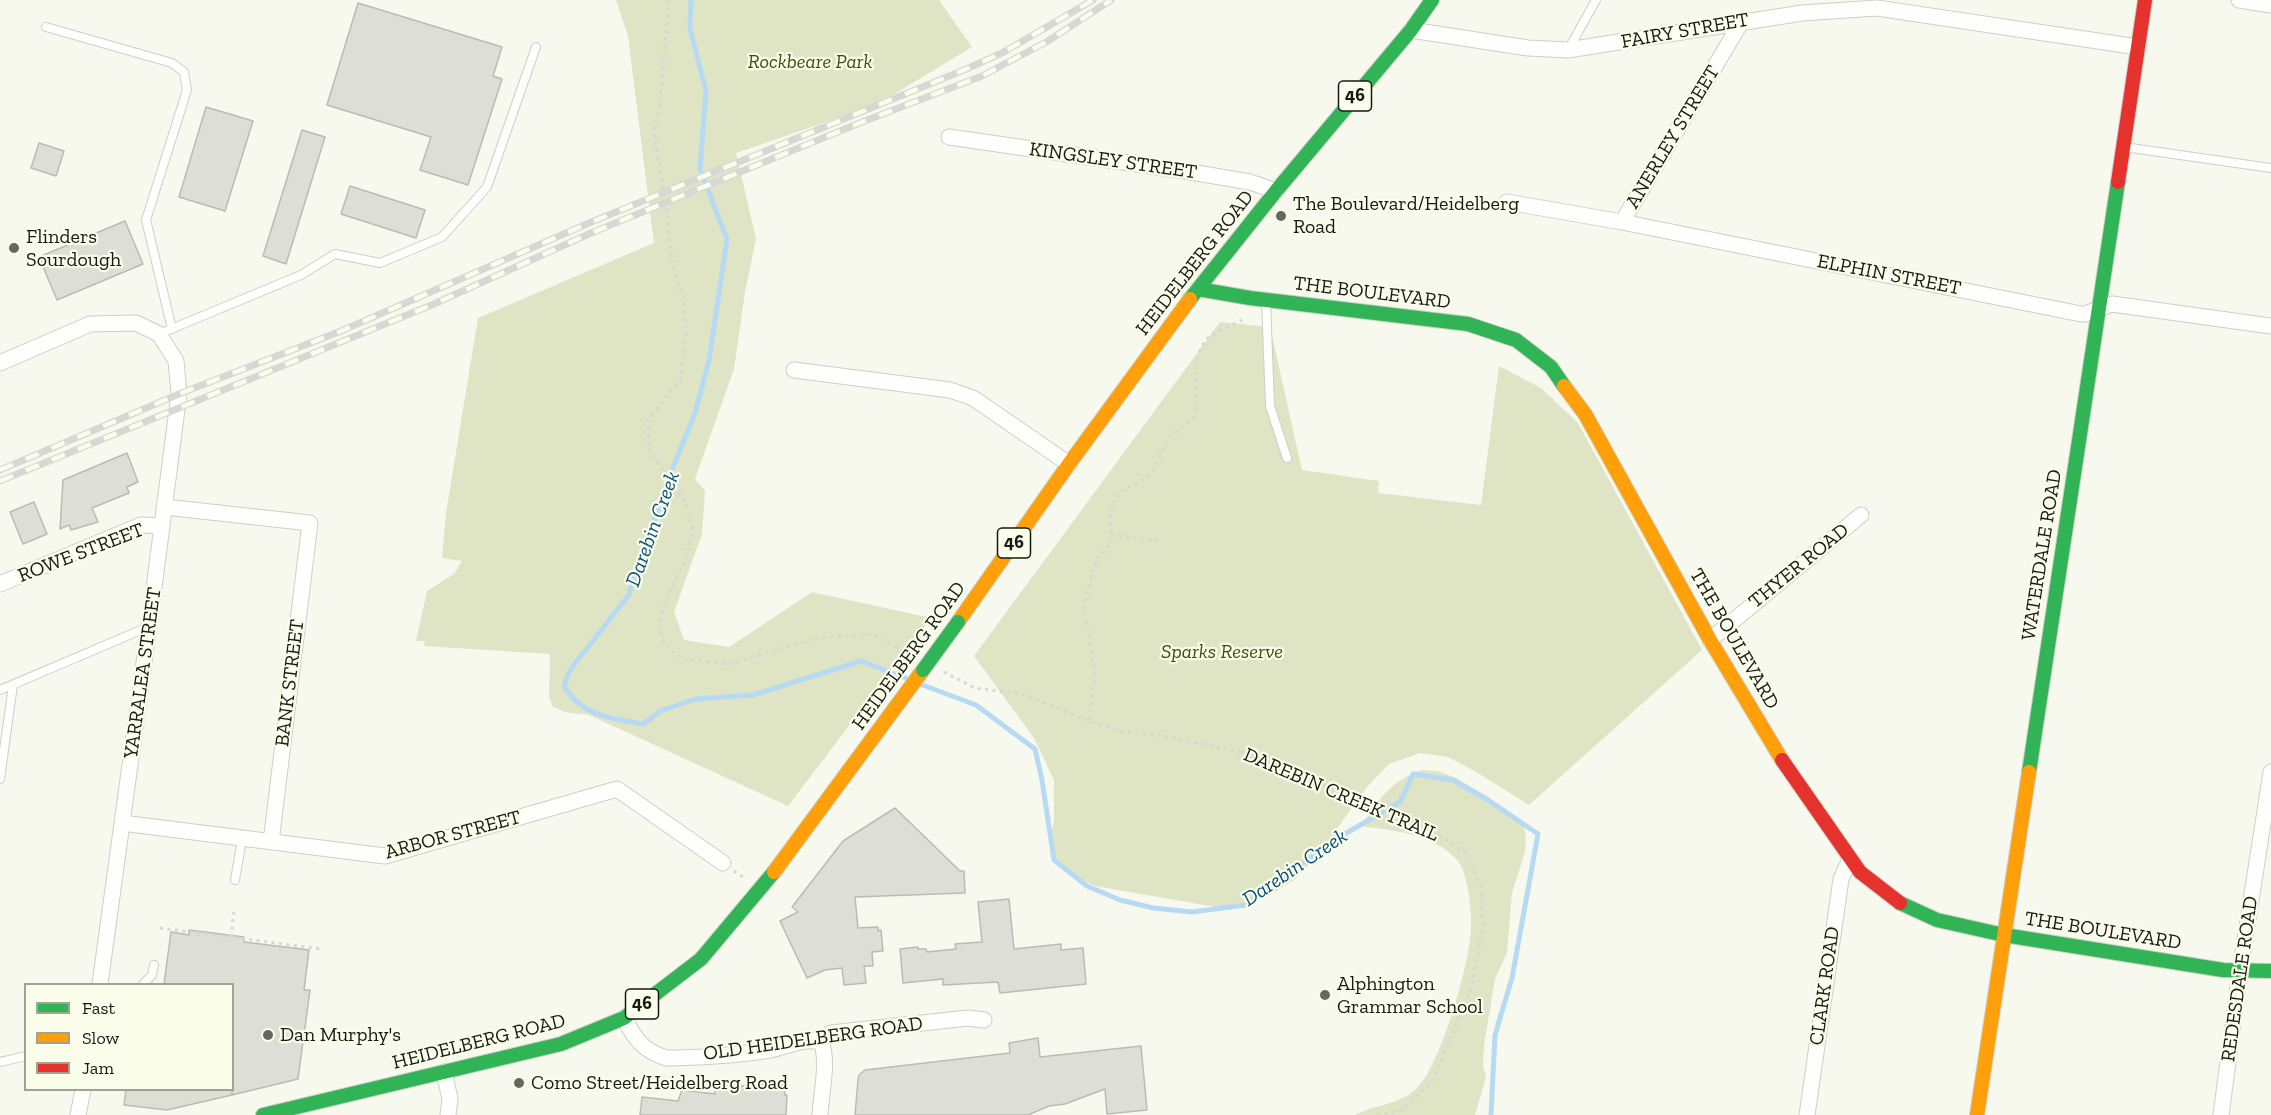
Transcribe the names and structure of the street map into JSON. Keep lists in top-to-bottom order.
{
  "streets": {
    "street": [
      "FAIRY STREET",
      "46",
      "ANERLEY STREET",
      "KINGSLEY STREET",
      "HEIDELBERG ROAD",
      "ELPHIN STREET",
      "THE BOULEVARD",
      "ROWE STREET",
      "WATERDALE ROAD",
      "THYER ROAD",
      "YARRALEA STREET",
      "BANK STREET",
      "ARBOR STREET",
      "REDESDALE ROAD",
      "CLARK ROAD",
      "OLD HEIDELBERG ROAD"
    ],
    "path": ["DAREBIN CREEK TRAIL"]
  },
  "crossings": [
    ["FAIRY STREET", "ANERLEY STREET"],
    ["FAIRY STREET", "HEIDELBERG ROAD"],
    ["FAIRY STREET", "WATERDALE ROAD"],
    ["ANERLEY STREET", "ELPHIN STREET"],
    ["KINGSLEY STREET", "HEIDELBERG ROAD"],
    ["HEIDELBERG ROAD", "THE BOULEVARD"],
    ["HEIDELBERG ROAD", "OLD HEIDELBERG ROAD"],
    ["ELPHIN STREET", "WATERDALE ROAD"],
    ["THE BOULEVARD", "WATERDALE ROAD"],
    ["THE BOULEVARD", "THYER ROAD"],
    ["THE BOULEVARD", "REDESDALE ROAD"],
    ["THE BOULEVARD", "CLARK ROAD"],
    ["ROWE STREET", "YARRALEA STREET"],
    ["ROWE STREET", "BANK STREET"],
    ["YARRALEA STREET", "ARBOR STREET"],
    ["BANK STREET", "ARBOR STREET"]
  ],
  "water": ["Darebin Creek"],
  "parks": ["Rockbeare Park", "Sparks Reserve"],
  "places": [
    "The Boulevard/Heidelberg Road",
    "Flinders Sourdough",
    "Alphington Grammar School",
    "Dan Murphy's",
    "Como Street/Heidelberg Road"
  ],
  "legend": ["Fast", "Slow", "Jam"]
}
